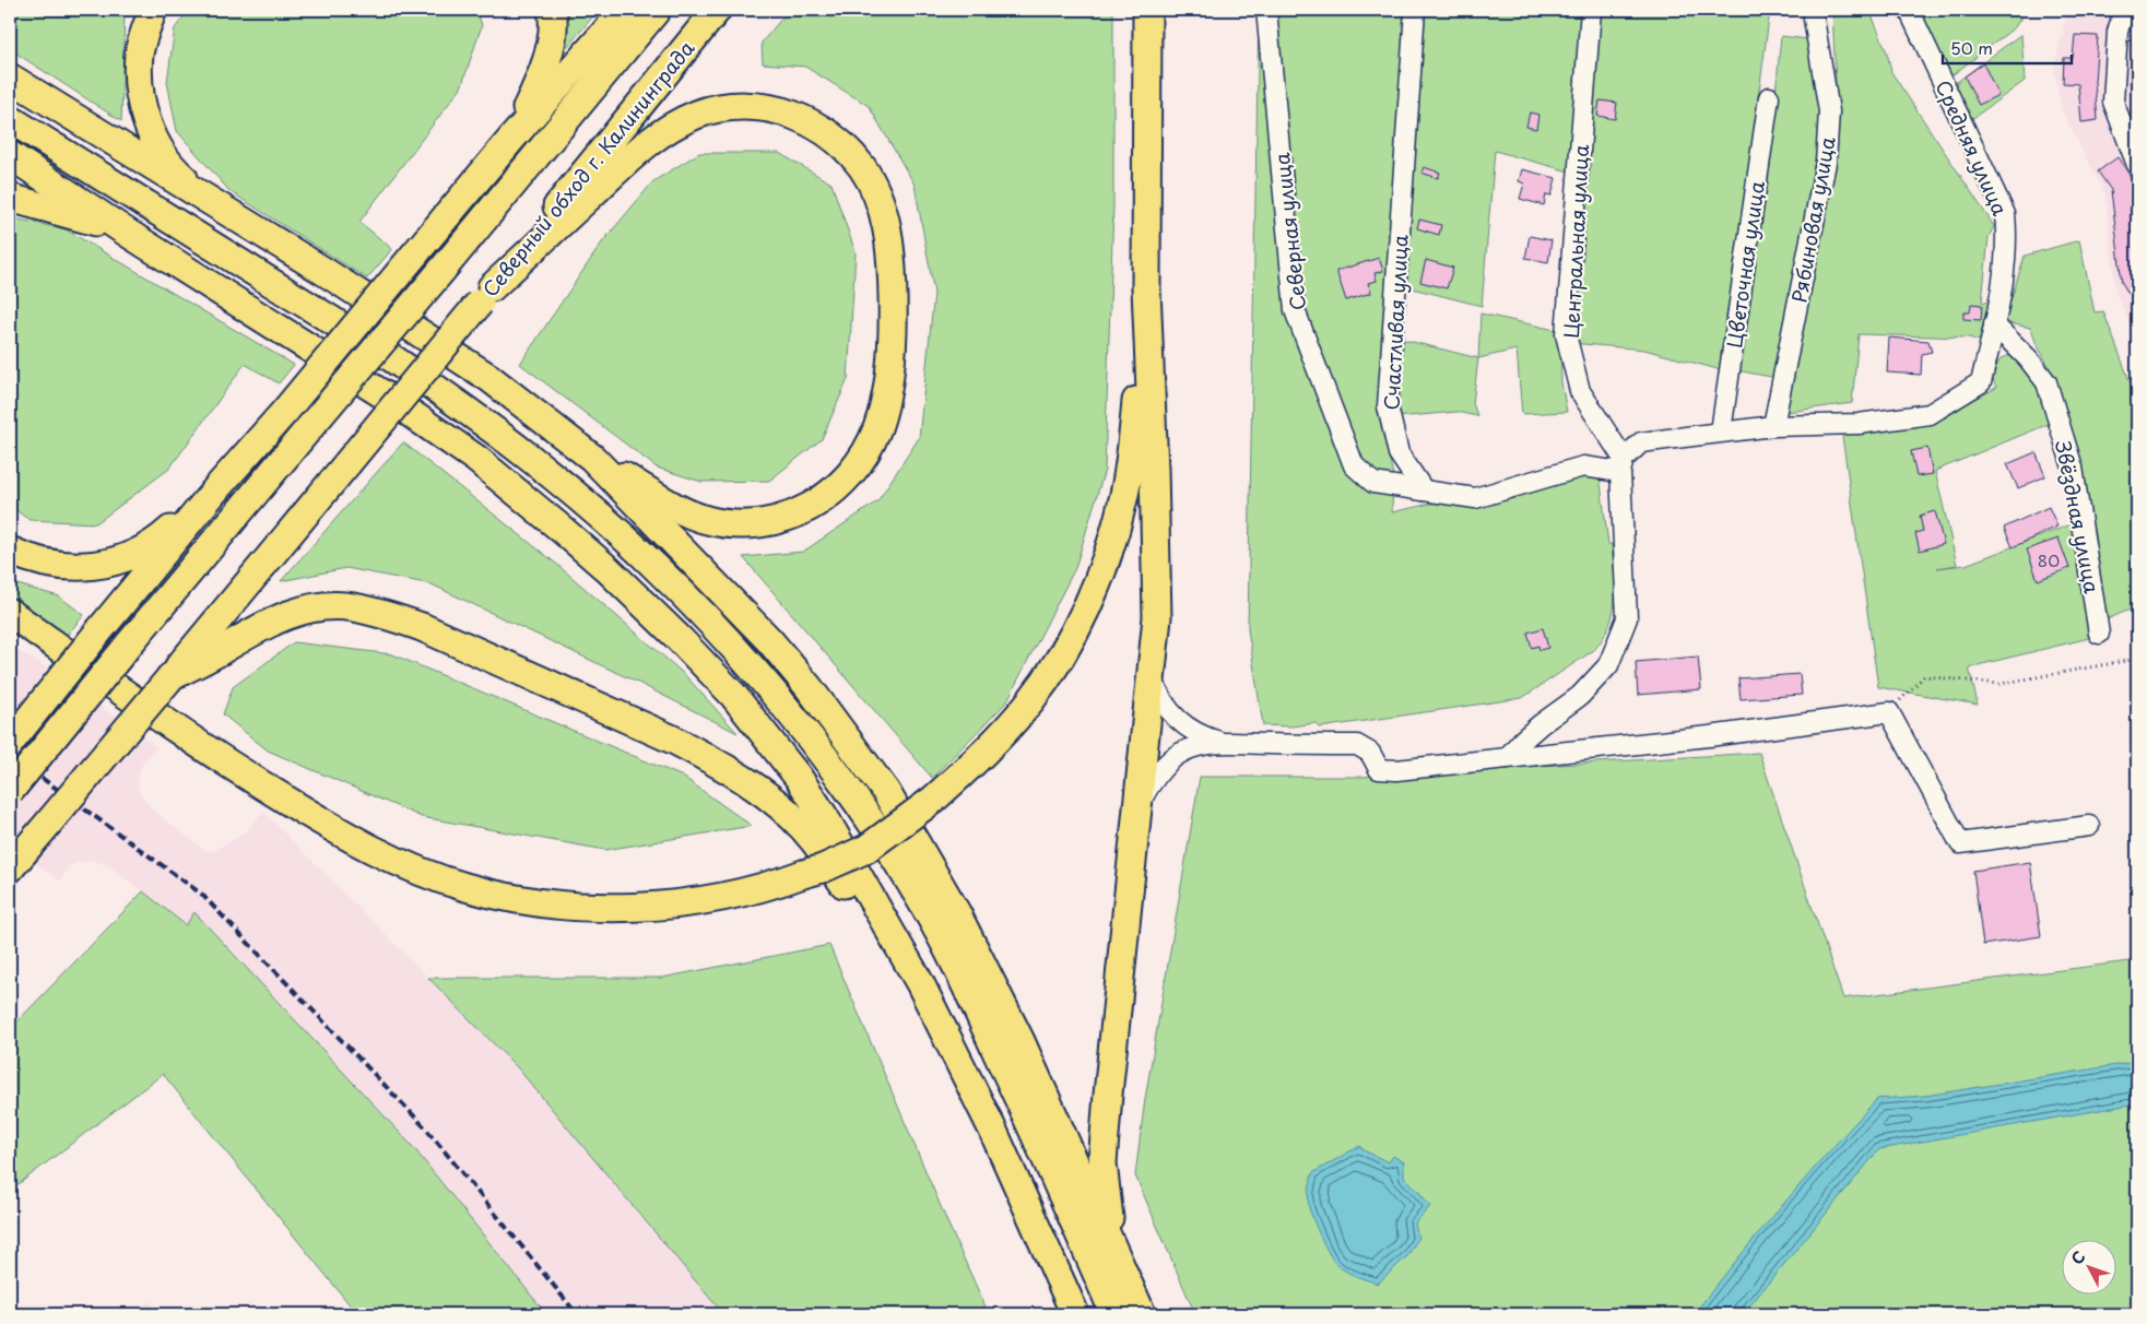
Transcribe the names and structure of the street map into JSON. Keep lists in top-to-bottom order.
{
  "streets": {
    "highway": ["Северный обход г. Калининграда"],
    "street": [
      "Средняя улица",
      "Рябиновая улица",
      "Северная улица",
      "Центральная улица",
      "Цветочная улица",
      "Счастливая улица",
      "Звёздная улица"
    ]
  },
  "crossings": [
    ["Средняя улица", "Рябиновая улица"],
    ["Средняя улица", "Центральная улица"],
    ["Средняя улица", "Цветочная улица"],
    ["Средняя улица", "Звёздная улица"],
    ["Северная улица", "Счастливая улица"]
  ],
  "house_numbers": ["80"],
  "scale_bar": "50 m",
  "north": "top left"
}
